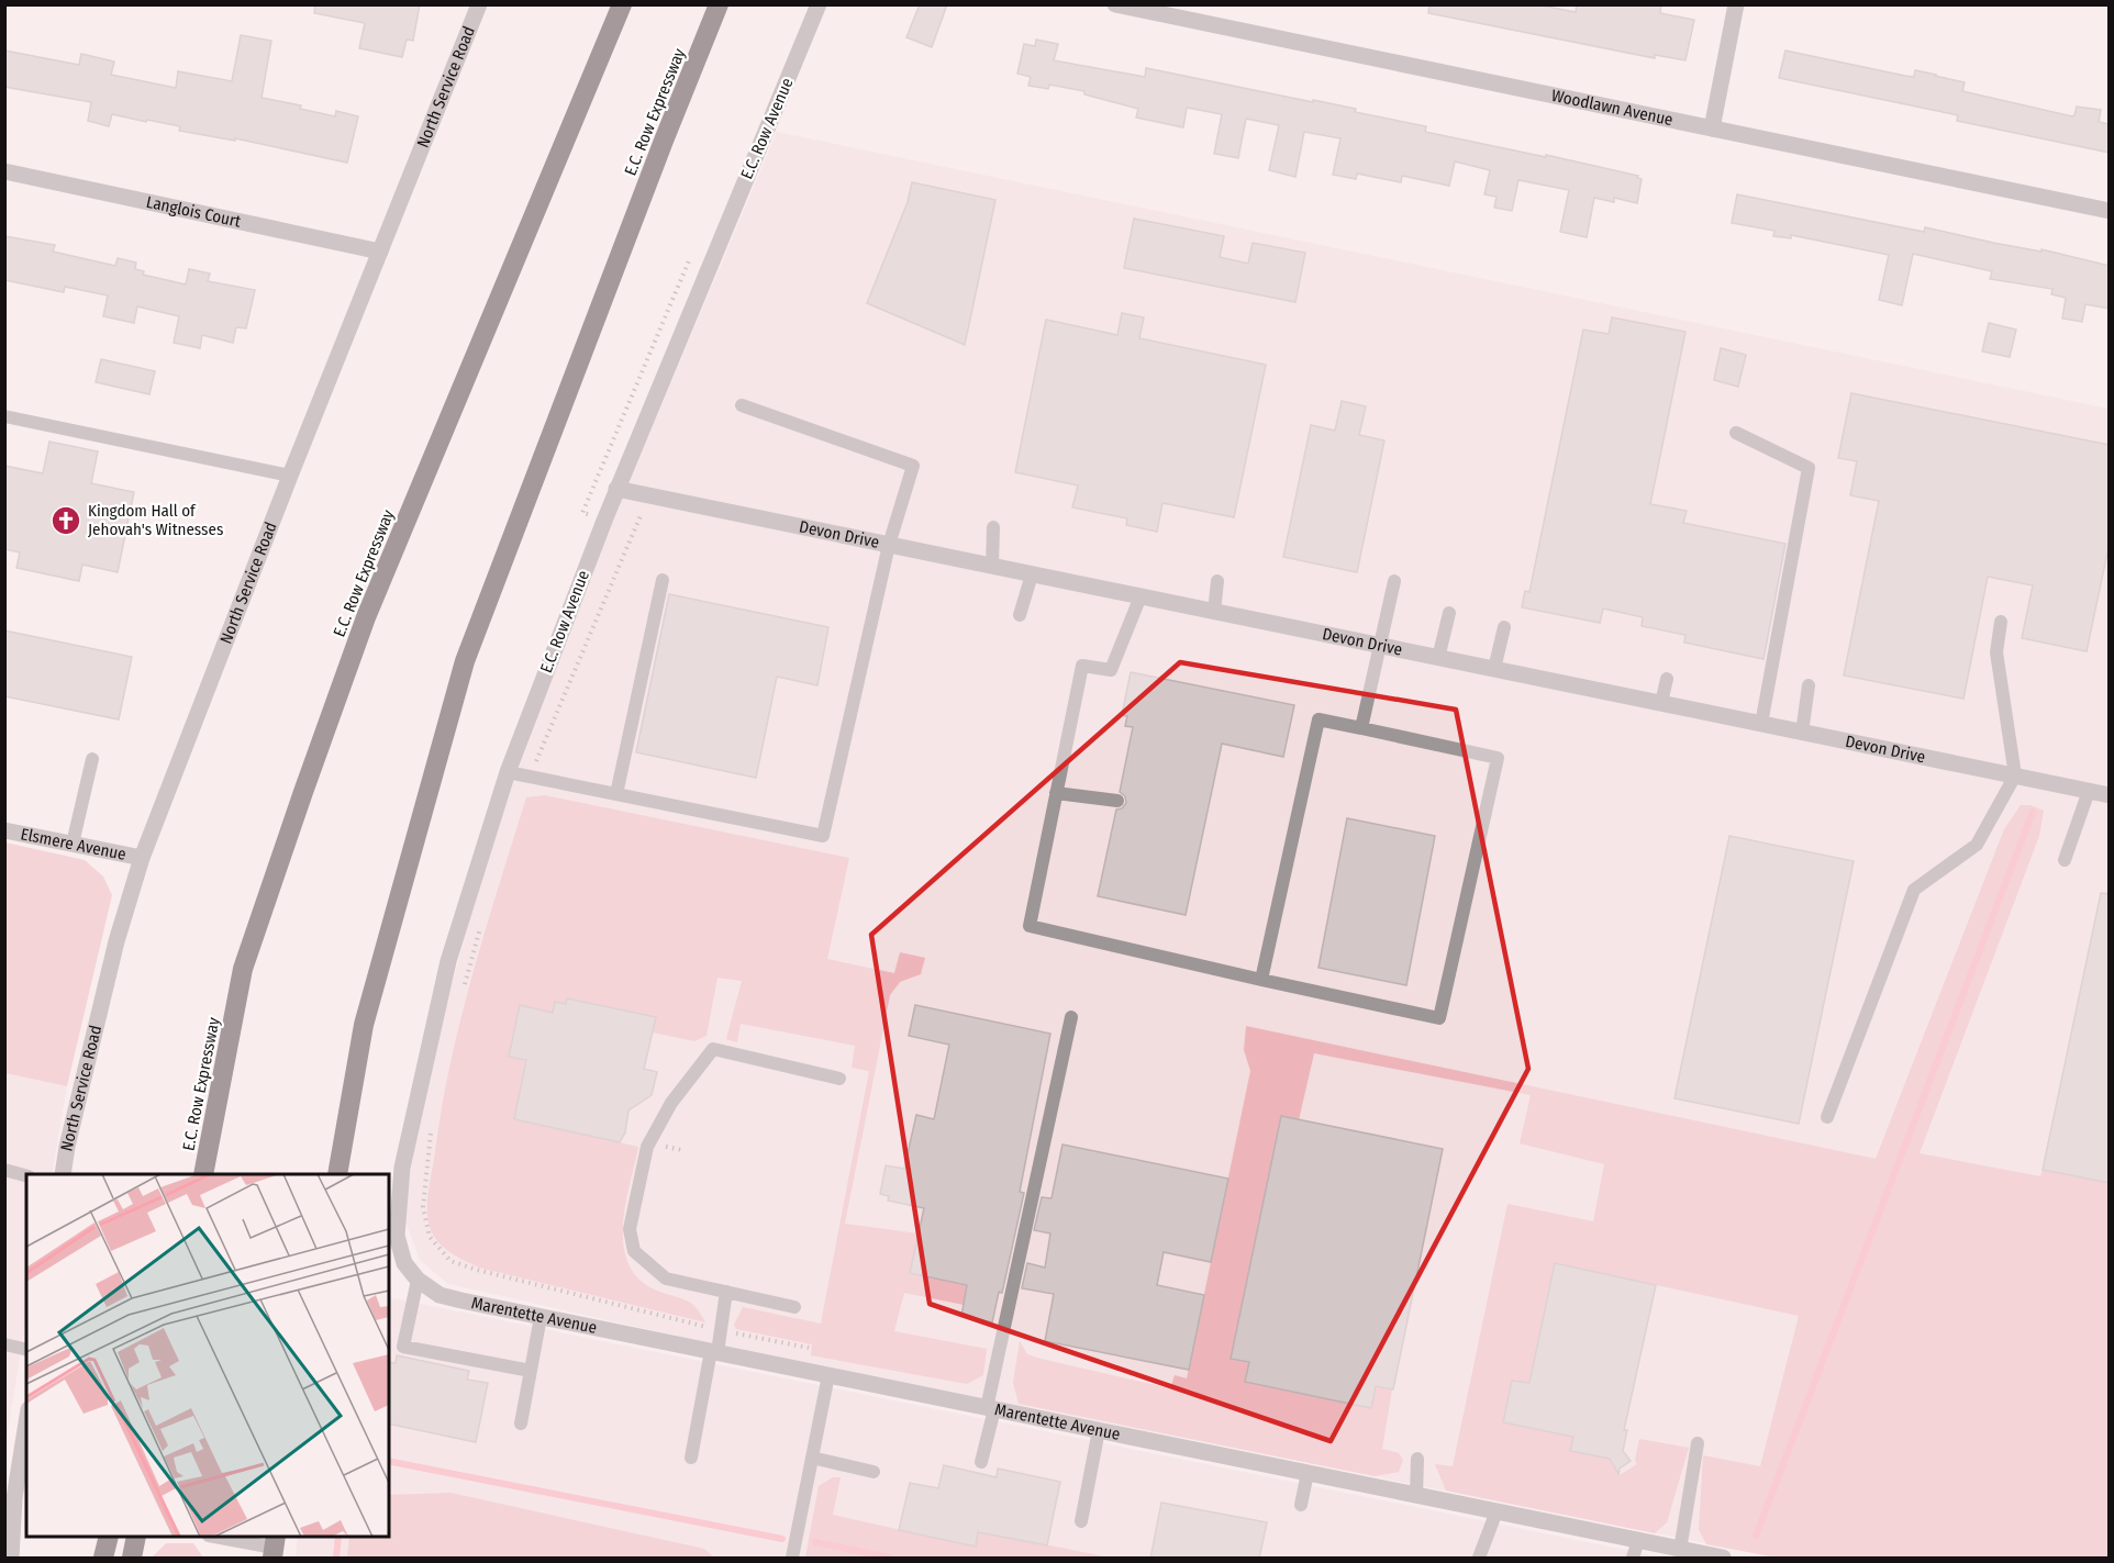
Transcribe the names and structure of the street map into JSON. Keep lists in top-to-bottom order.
{
  "streets": {
    "highway": ["E.C. Row Expressway"],
    "street": [
      "North Service Road",
      "Woodlawn Avenue",
      "E.C. Row Avenue",
      "Langlois Court",
      "Devon Drive",
      "Elsmere Avenue",
      "Marentette Avenue"
    ]
  },
  "crossings": [
    ["North Service Road", "Langlois Court"],
    ["North Service Road", "Elsmere Avenue"],
    ["E.C. Row Avenue", "Devon Drive"],
    ["E.C. Row Avenue", "Marentette Avenue"]
  ],
  "places": {
    "church": ["Kingdom Hall of Jehovah's Witnesses"]
  }
}
